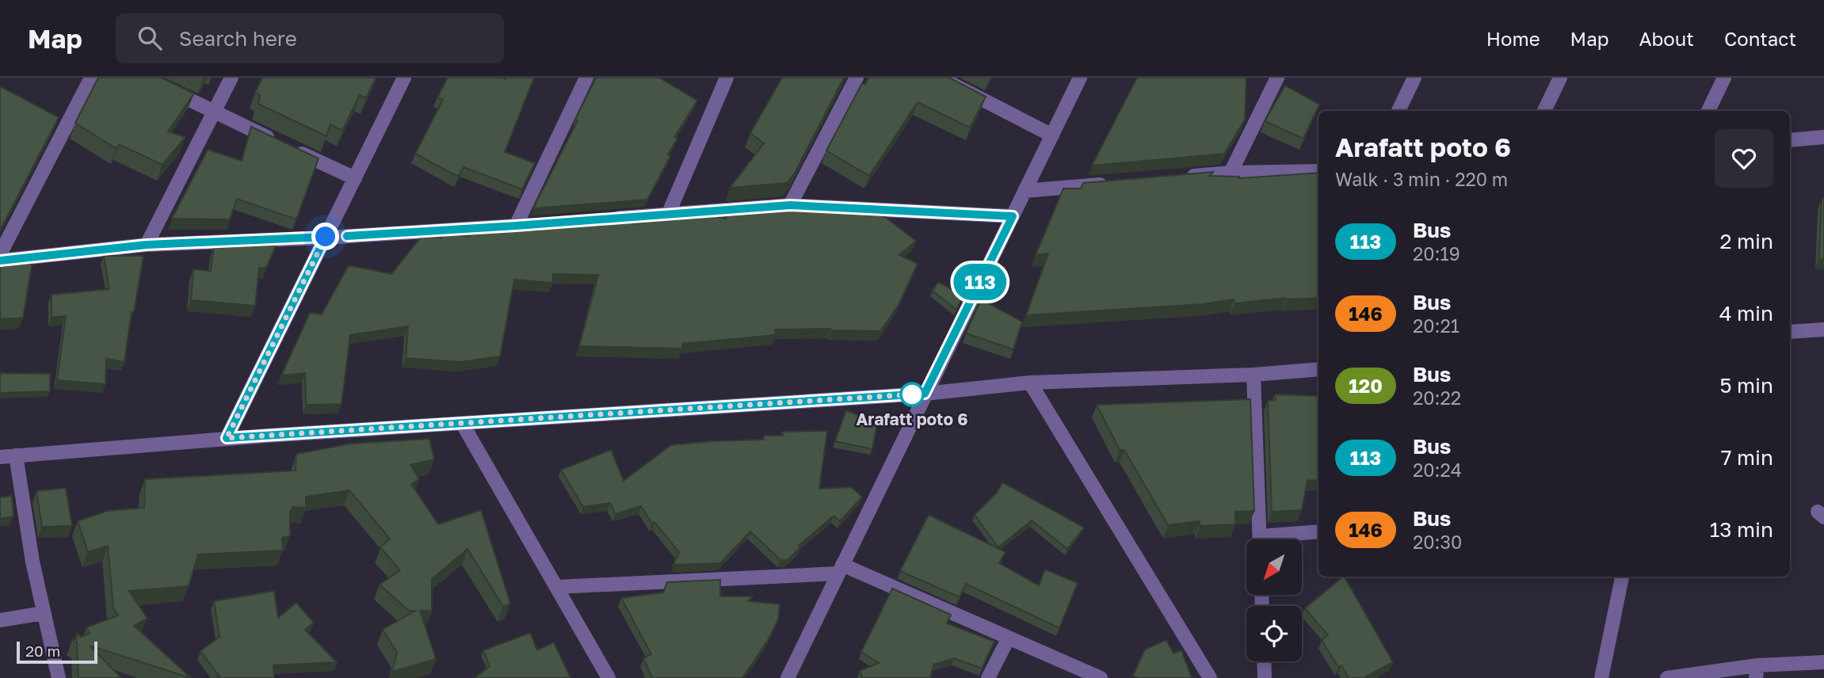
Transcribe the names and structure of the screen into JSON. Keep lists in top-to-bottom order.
{
  "places": ["Arafatt poto 6"],
  "lines": ["bus line 113"],
  "scale_bar": "20 m",
  "north": "bottom left",
  "page": {
    "header": "Map",
    "search": "Search here",
    "nav": [
      "Home",
      "Map",
      "About",
      "Contact"
    ],
    "on_map": "113",
    "heading": ["Arafatt poto 6", "Walk · 3 min · 220 m"],
    "list": [
      {
        "mark": "113",
        "name": "Bus",
        "note": "20:19",
        "value": "2 min"
      },
      {
        "mark": "146",
        "name": "Bus",
        "note": "20:21",
        "value": "4 min"
      },
      {
        "mark": "120",
        "name": "Bus",
        "note": "20:22",
        "value": "5 min"
      },
      {
        "mark": "113",
        "name": "Bus",
        "note": "20:24",
        "value": "7 min"
      },
      {
        "mark": "146",
        "name": "Bus",
        "note": "20:30",
        "value": "13 min"
      }
    ],
    "scale": "20 m"
  }
}
